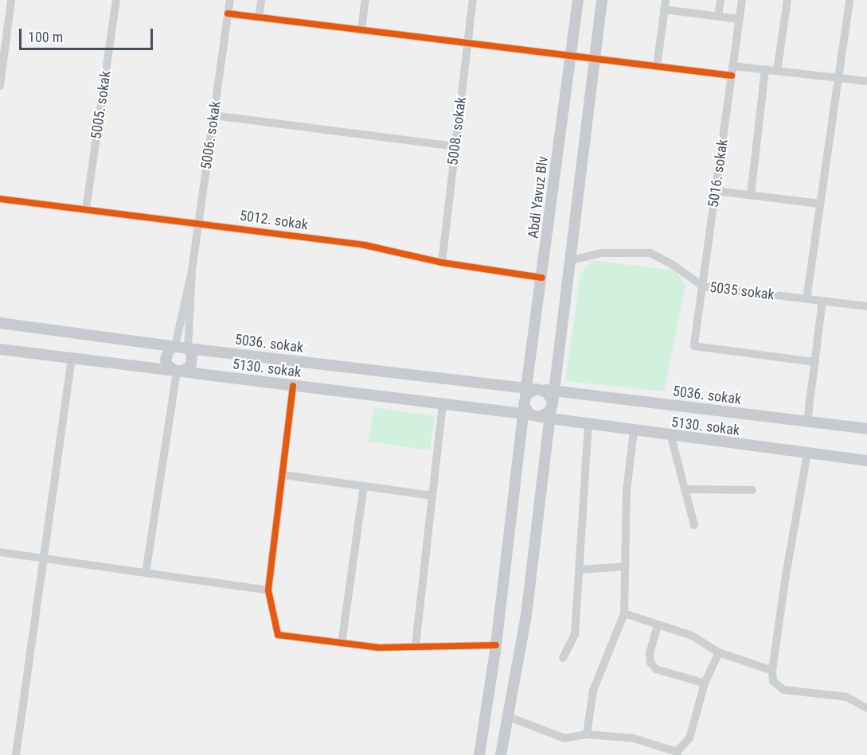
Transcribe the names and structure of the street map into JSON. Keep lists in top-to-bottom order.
{
  "streets": {
    "main road": ["Abdi Yavuz Blv", "5036. sokak", "5130. sokak"],
    "street": [
      "5005. sokak",
      "5008. sokak",
      "5006. sokak",
      "5016. sokak",
      "5012. sokak",
      "5035 sokak"
    ]
  },
  "crossings": [
    ["5005. sokak", "5012. sokak"],
    ["5008. sokak", "5012. sokak"],
    ["5006. sokak", "5012. sokak"],
    ["5016. sokak", "5035 sokak"],
    ["Abdi Yavuz Blv", "5012. sokak"],
    ["Abdi Yavuz Blv", "5036. sokak"],
    ["Abdi Yavuz Blv", "5130. sokak"],
    ["5036. sokak", "5130. sokak"]
  ],
  "scale_bar": "100 m"
}
